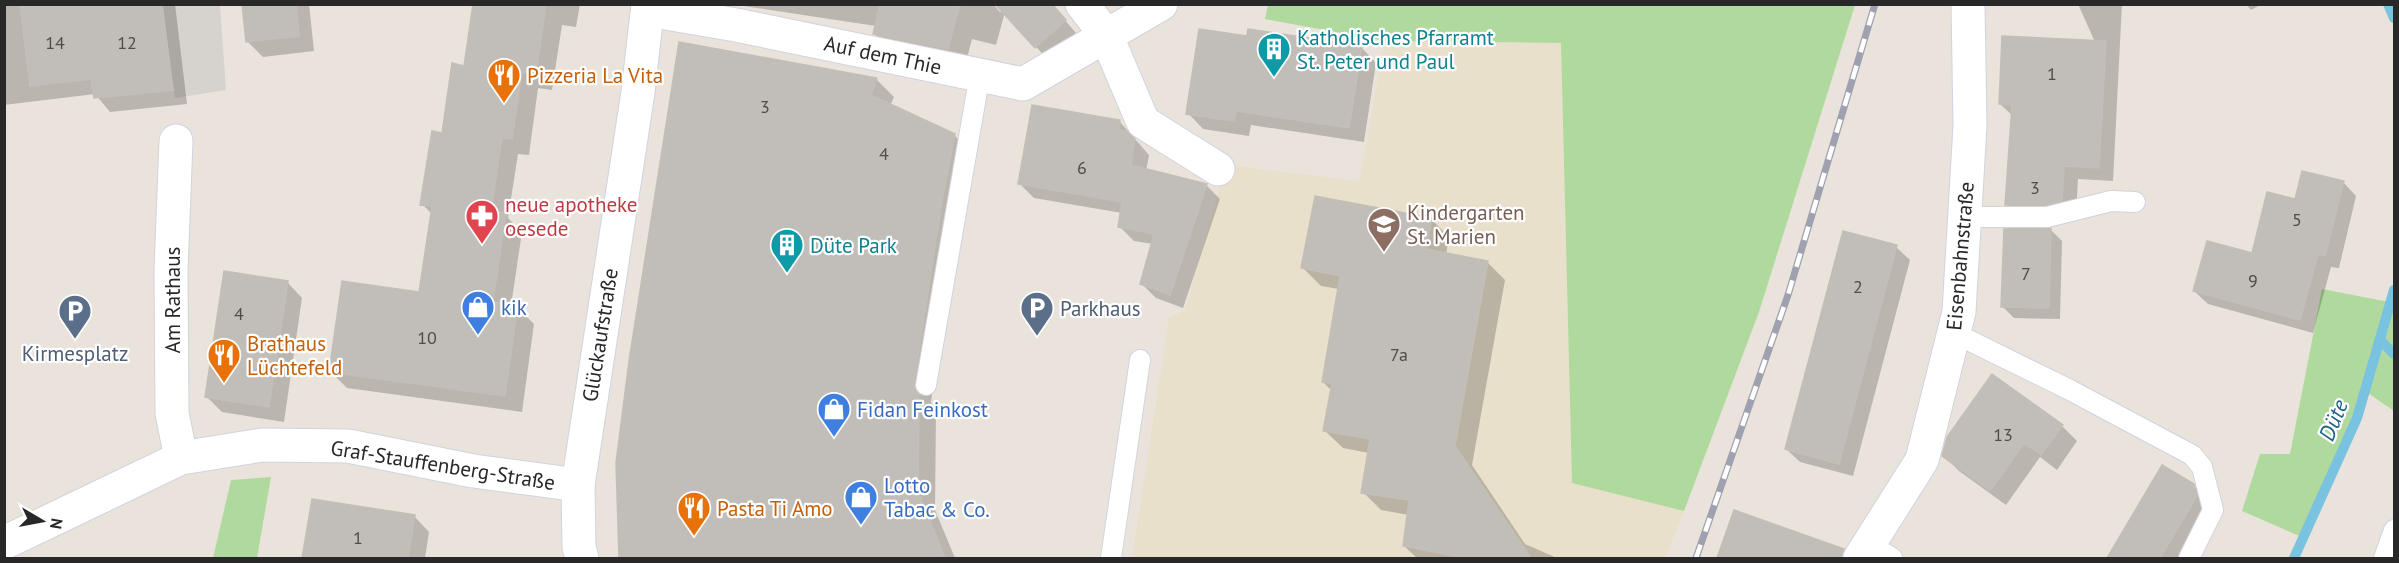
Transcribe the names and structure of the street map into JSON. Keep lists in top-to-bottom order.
{
  "streets": {
    "street": [
      "Auf dem Thie",
      "Eisenbahnstraße",
      "Am Rathaus",
      "Glückaufstraße",
      "Graf-Stauffenberg-Straße"
    ]
  },
  "crossings": [
    ["Auf dem Thie", "Glückaufstraße"],
    ["Am Rathaus", "Graf-Stauffenberg-Straße"],
    ["Glückaufstraße", "Graf-Stauffenberg-Straße"]
  ],
  "water": ["Düte"],
  "places": {
    "building": ["Katholisches Pfarramt St. Peter und Paul", "Düte Park"],
    "restaurant": ["Pizzeria La Vita", "Brathaus Lüchtefeld", "Pasta Ti Amo"],
    "pharmacy": ["neue apotheke oesede"],
    "school or university": ["Kindergarten St. Marien"],
    "shop": ["kik", "Fidan Feinkost", "Lotto Tabac & Co."],
    "parking": ["Parkhaus", "Kirmesplatz"]
  },
  "house_numbers": [
    "14",
    "12",
    "1",
    "3",
    "4",
    "6",
    "3",
    "5",
    "7",
    "9",
    "2",
    "4",
    "10",
    "7a",
    "13",
    "1"
  ],
  "north": "right"
}
